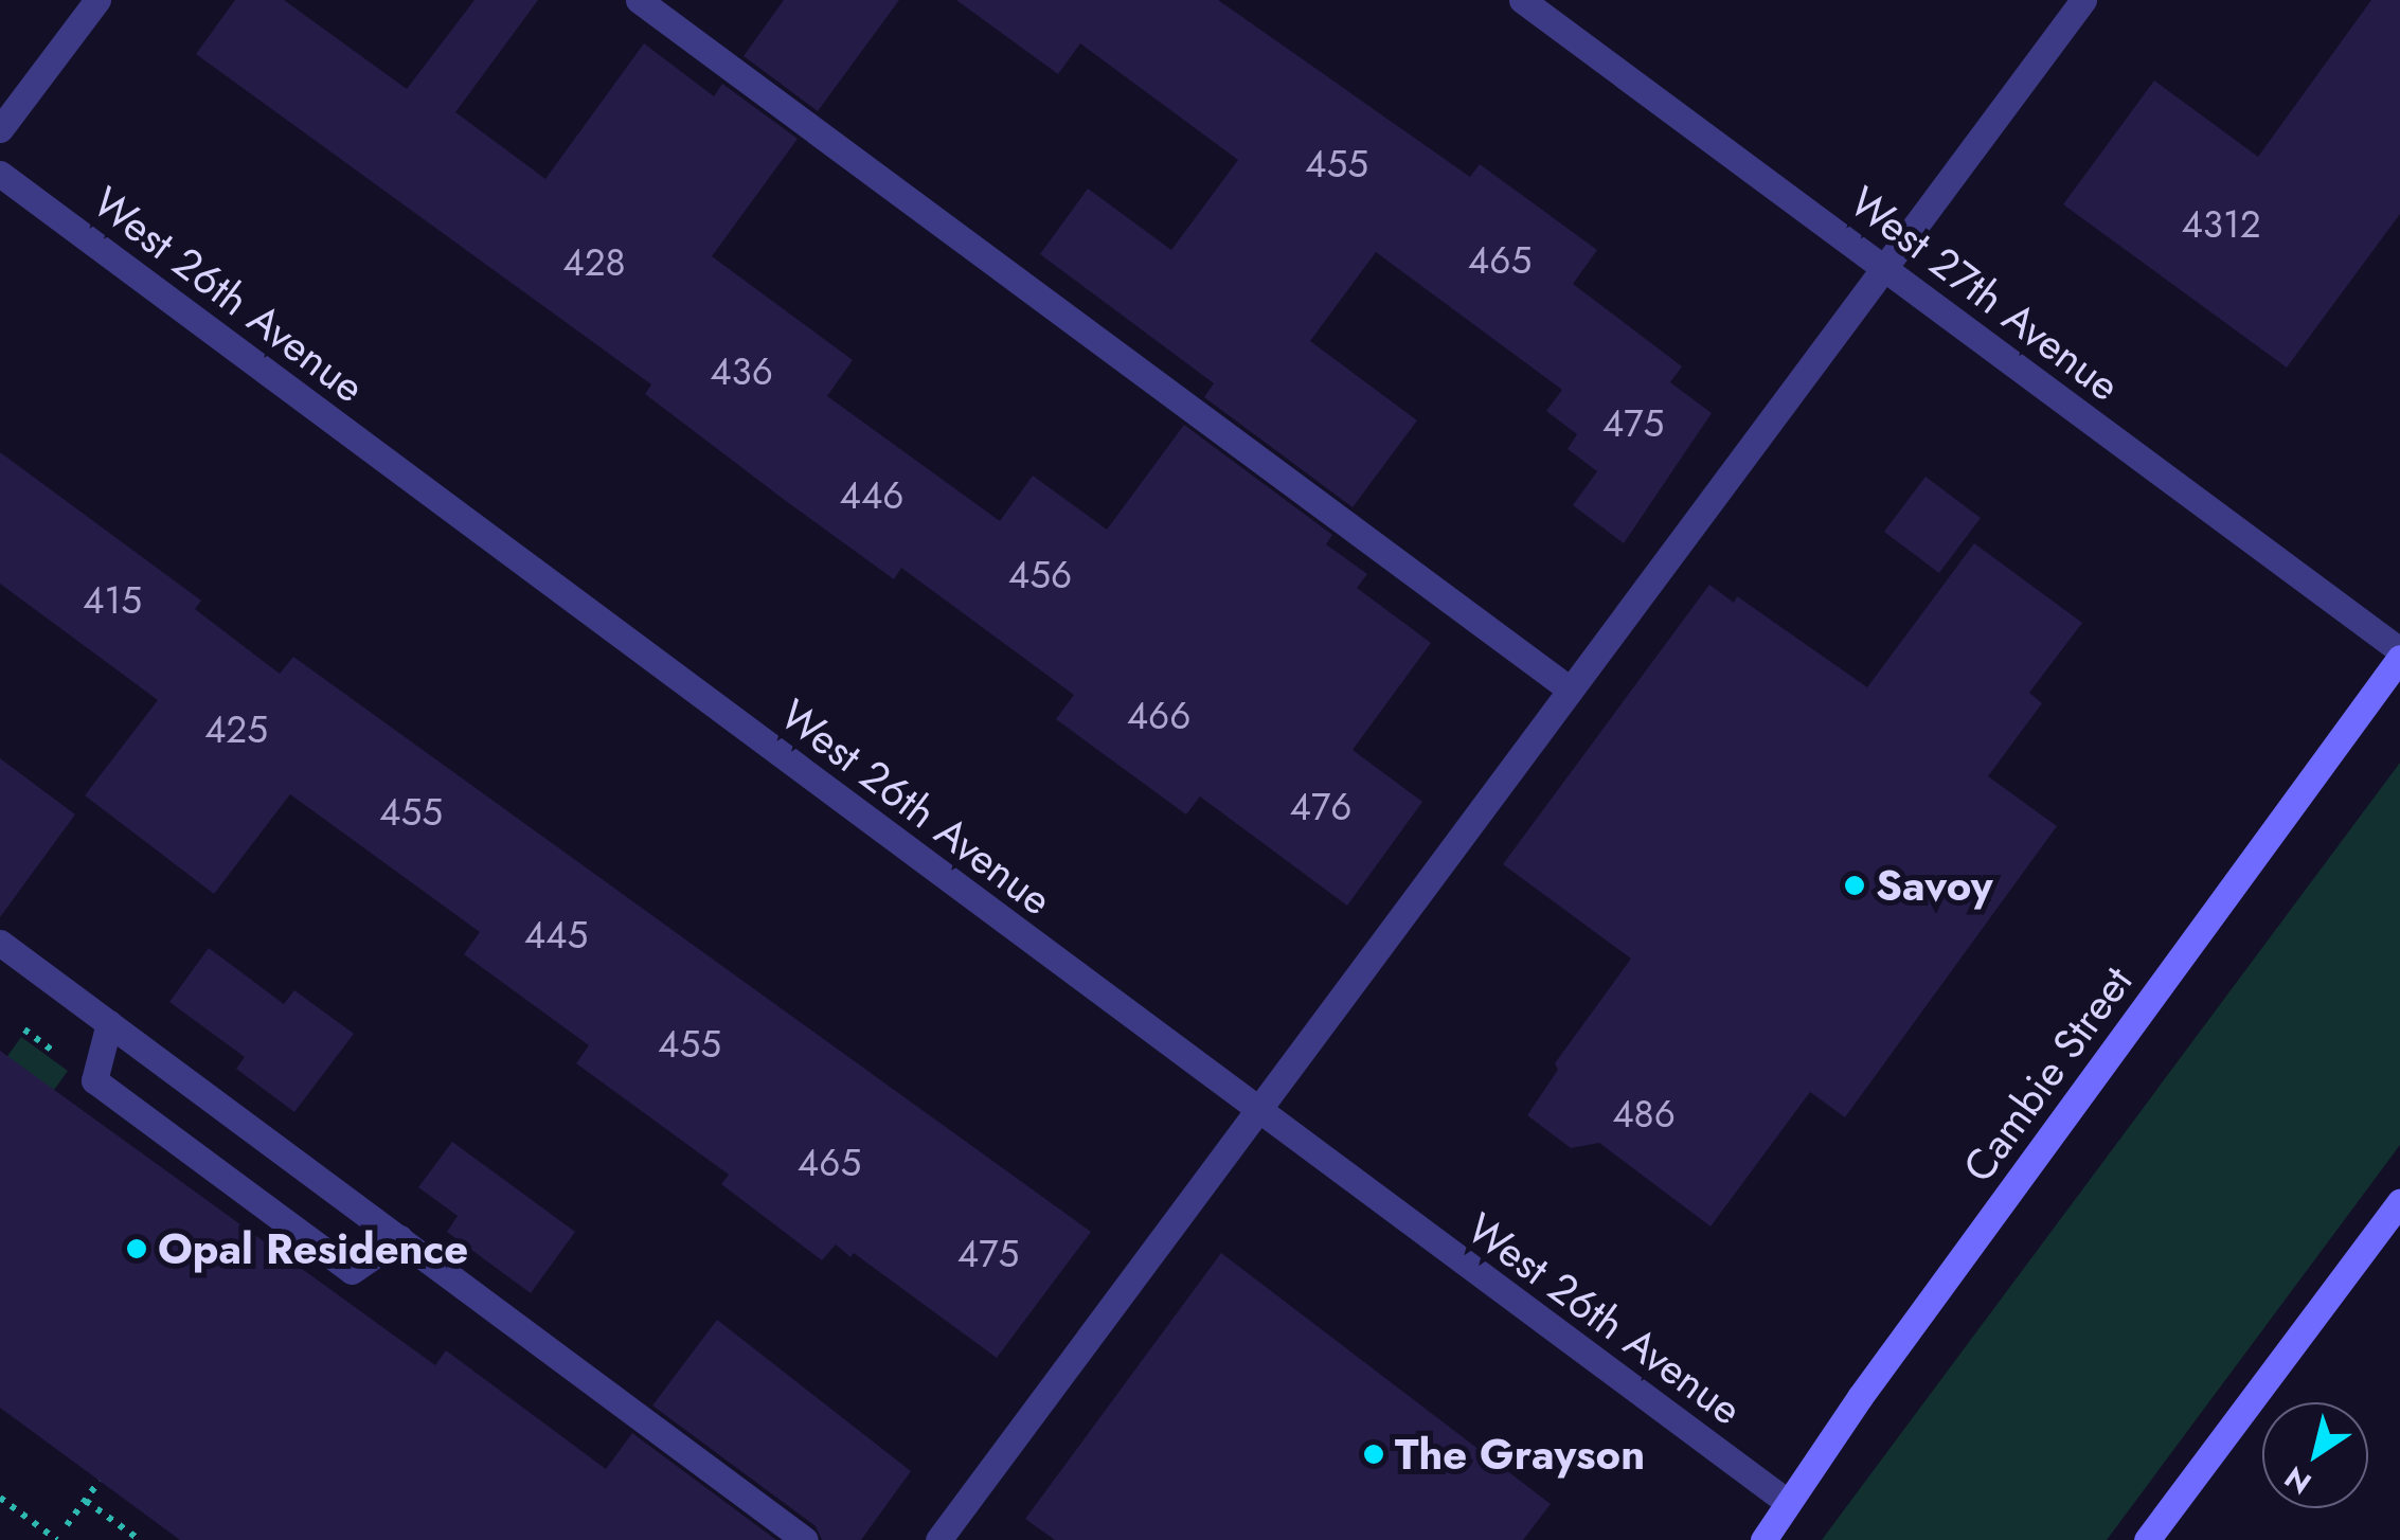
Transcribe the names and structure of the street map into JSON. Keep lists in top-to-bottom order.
{
  "streets": {
    "main road": ["Cambie Street"],
    "street": ["West 27th Avenue", "West 26th Avenue"]
  },
  "crossings": [
    ["West 26th Avenue", "Cambie Street"]
  ],
  "places": ["Savoy", "Opal Residence", "The Grayson"],
  "house_numbers": [
    "455",
    "4312",
    "465",
    "428",
    "436",
    "475",
    "446",
    "456",
    "415",
    "466",
    "425",
    "476",
    "455",
    "445",
    "455",
    "486",
    "465",
    "475"
  ],
  "north": "bottom left"
}
